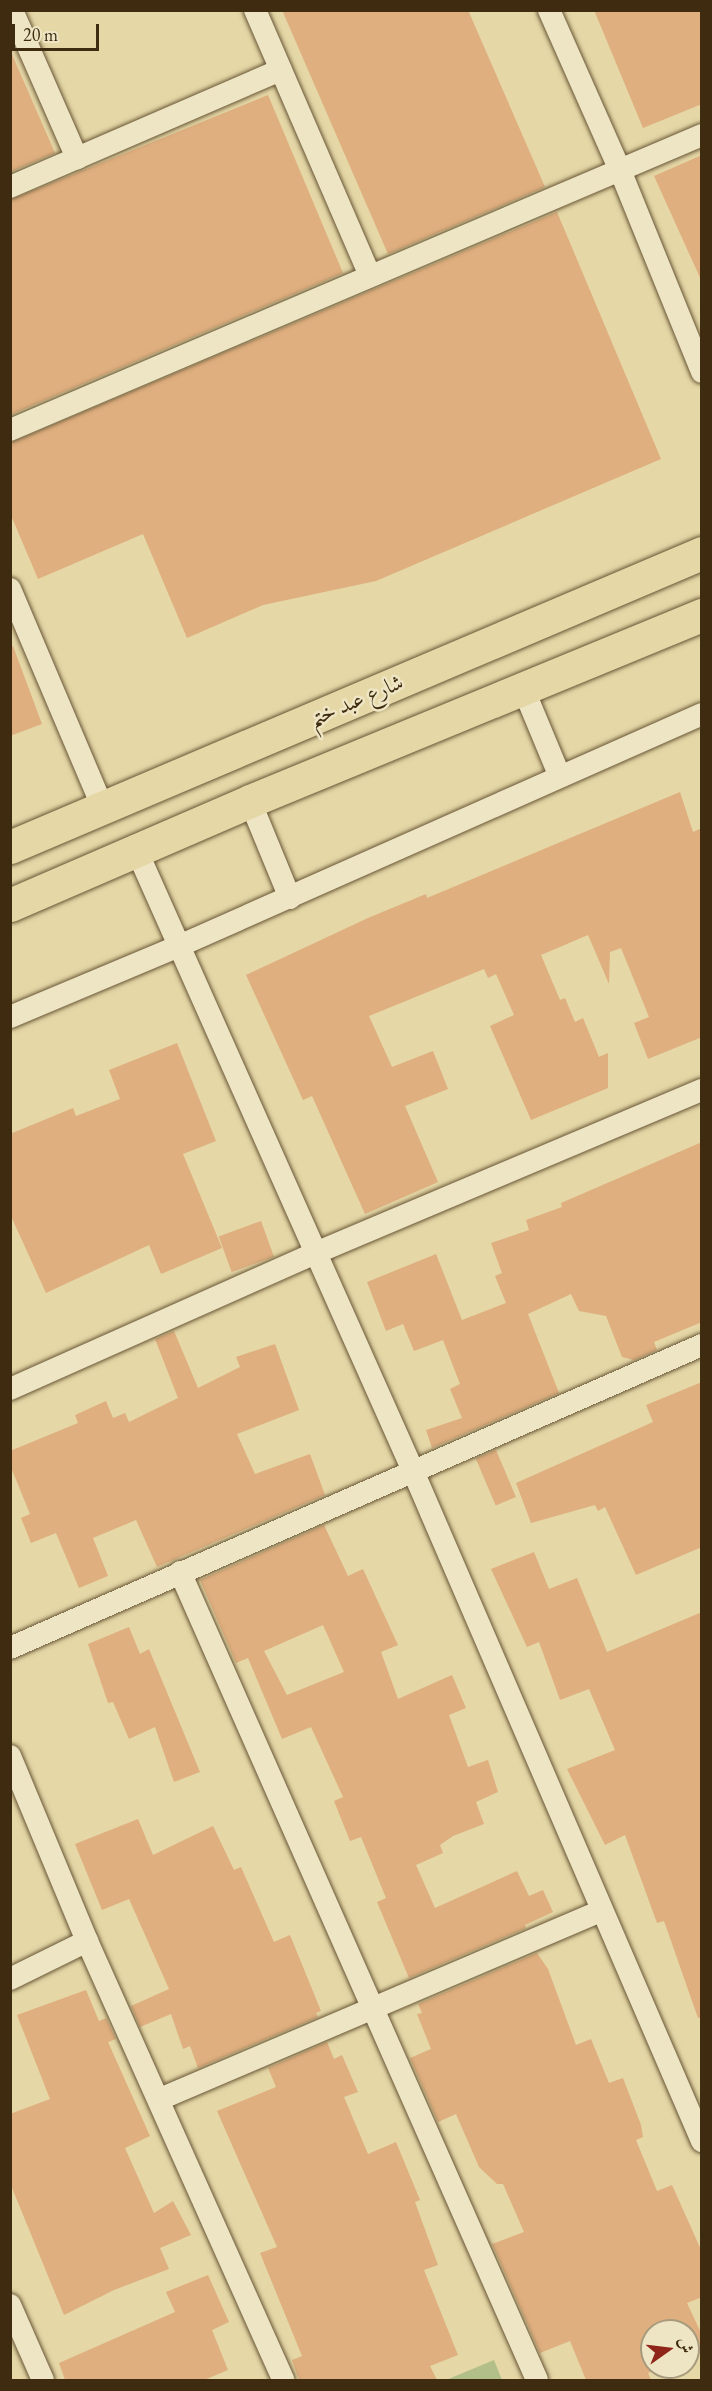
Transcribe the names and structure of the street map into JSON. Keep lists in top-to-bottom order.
{
  "streets": {
    "main road": ["شارع عبد ختم"]
  },
  "scale_bar": "20 m",
  "north": "right"
}
